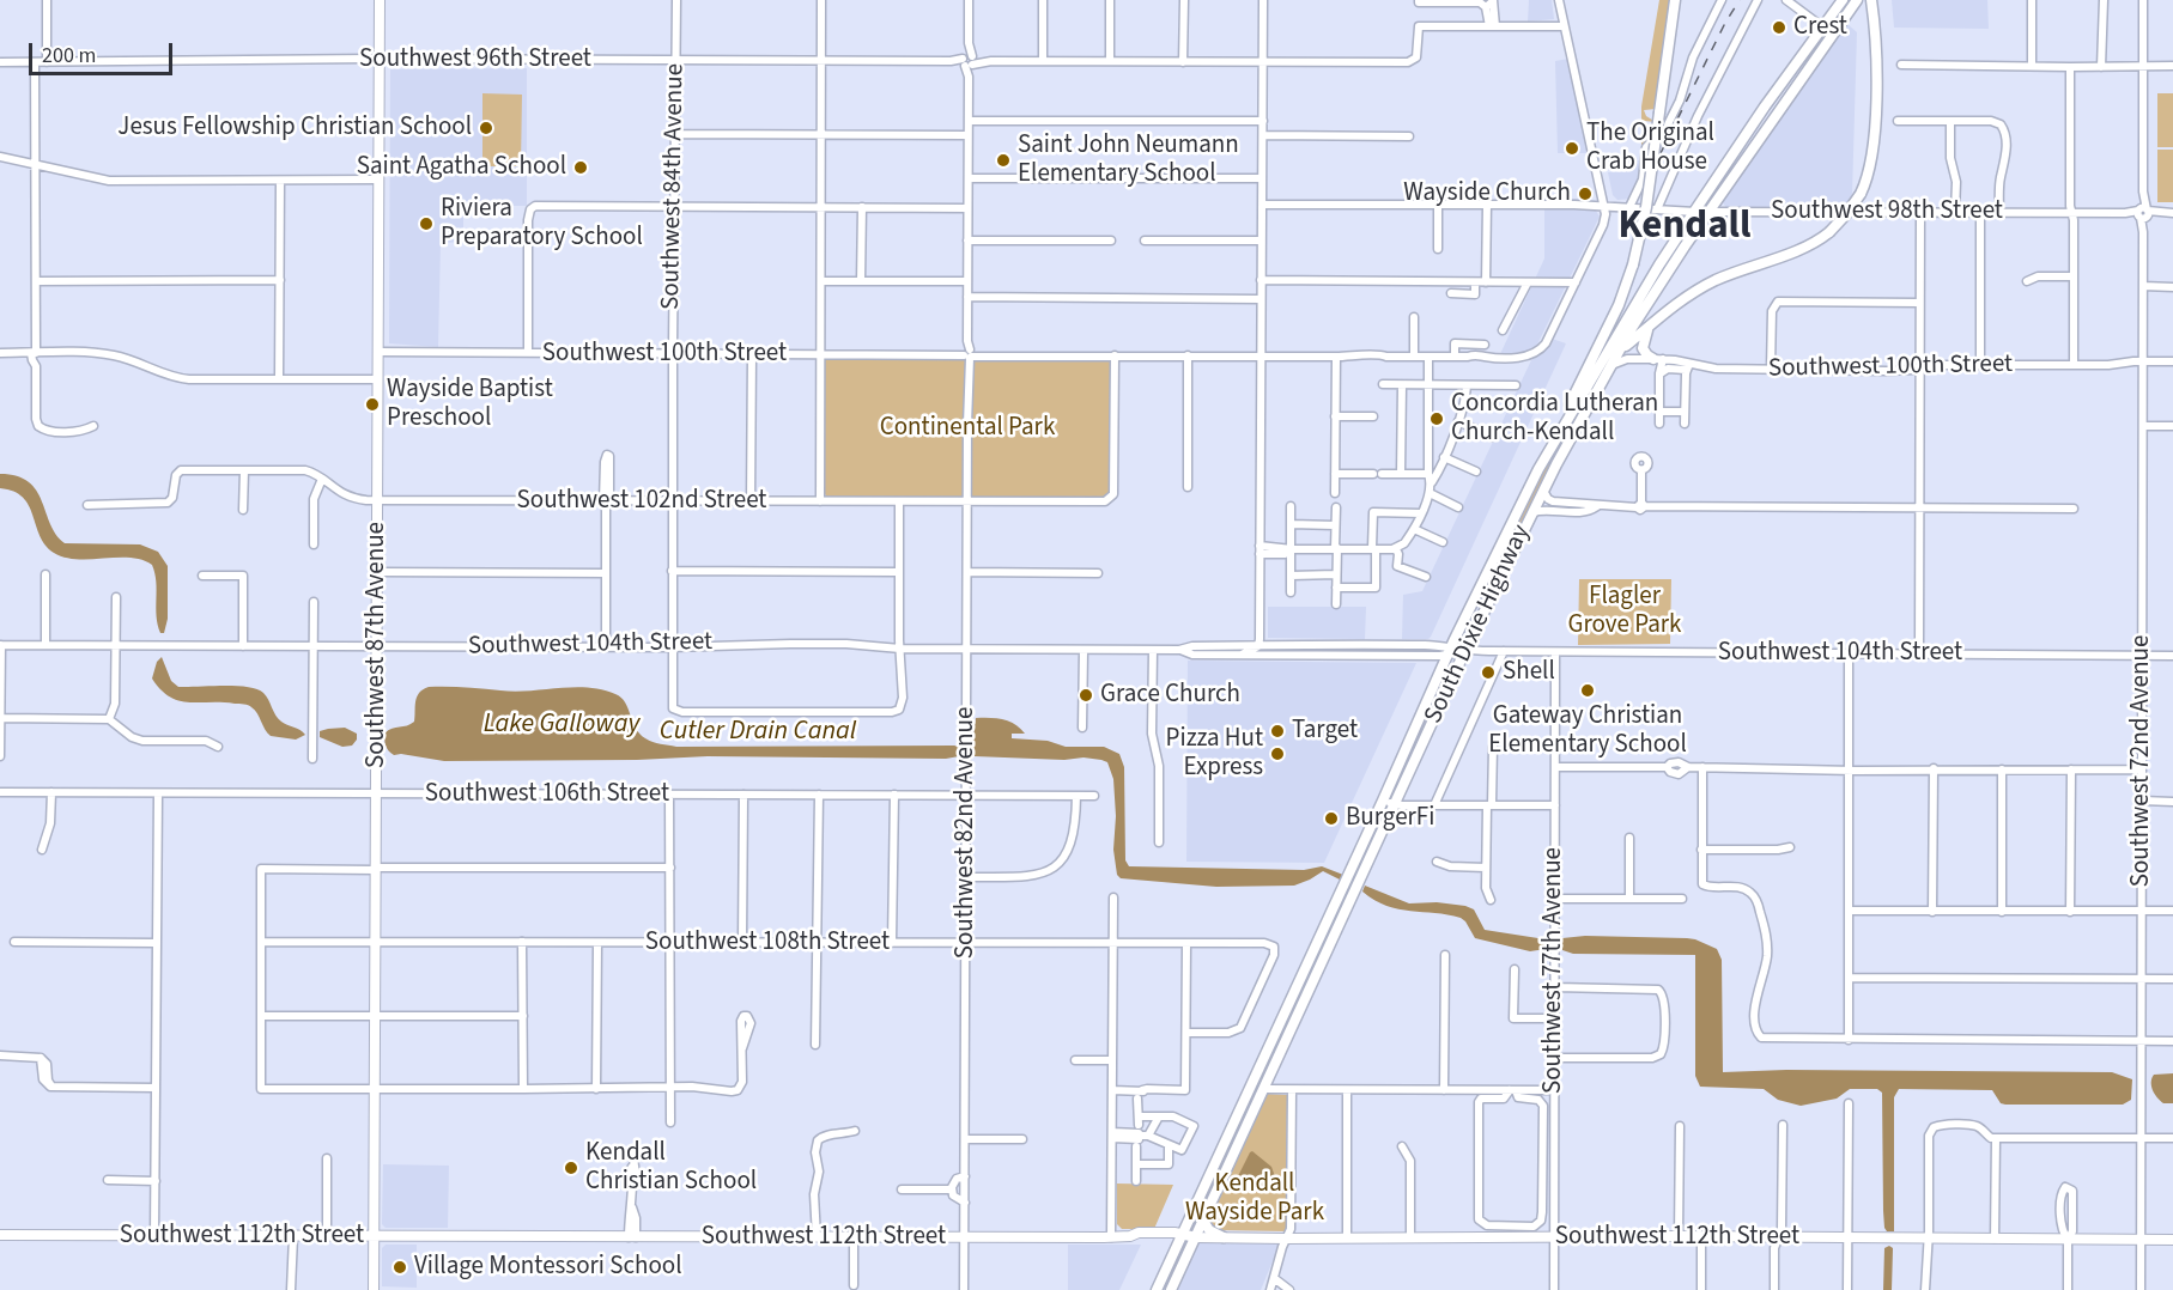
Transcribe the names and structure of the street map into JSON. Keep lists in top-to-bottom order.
{
  "streets": {
    "highway": ["South Dixie Highway"],
    "main road": ["Southwest 87th Avenue", "Southwest 112th Street"],
    "street": [
      "Southwest 96th Street",
      "Southwest 84th Avenue",
      "Southwest 98th Street",
      "Southwest 100th Street",
      "Southwest 102nd Street",
      "Southwest 104th Street",
      "Southwest 72nd Avenue",
      "Southwest 106th Street",
      "Southwest 82nd Avenue",
      "Southwest 108th Street",
      "Southwest 77th Avenue"
    ]
  },
  "crossings": [
    ["Southwest 96th Street", "Southwest 84th Avenue"],
    ["Southwest 96th Street", "Southwest 87th Avenue"],
    ["Southwest 96th Street", "Southwest 82nd Avenue"],
    ["Southwest 84th Avenue", "Southwest 100th Street"],
    ["Southwest 84th Avenue", "Southwest 102nd Street"],
    ["Southwest 84th Avenue", "Southwest 104th Street"],
    ["Southwest 98th Street", "South Dixie Highway"],
    ["Southwest 98th Street", "Southwest 72nd Avenue"],
    ["Southwest 100th Street", "Southwest 102nd Street"],
    ["Southwest 100th Street", "South Dixie Highway"],
    ["Southwest 100th Street", "Southwest 87th Avenue"],
    ["Southwest 100th Street", "Southwest 72nd Avenue"],
    ["Southwest 100th Street", "Southwest 82nd Avenue"],
    ["Southwest 102nd Street", "Southwest 87th Avenue"],
    ["Southwest 102nd Street", "Southwest 82nd Avenue"],
    ["South Dixie Highway", "Southwest 104th Street"],
    ["South Dixie Highway", "Southwest 112th Street"],
    ["Southwest 87th Avenue", "Southwest 104th Street"],
    ["Southwest 87th Avenue", "Southwest 106th Street"],
    ["Southwest 87th Avenue", "Southwest 108th Street"],
    ["Southwest 87th Avenue", "Southwest 112th Street"],
    ["Southwest 104th Street", "Southwest 72nd Avenue"],
    ["Southwest 104th Street", "Southwest 82nd Avenue"],
    ["Southwest 104th Street", "Southwest 77th Avenue"],
    ["Southwest 72nd Avenue", "Southwest 112th Street"],
    ["Southwest 106th Street", "Southwest 82nd Avenue"],
    ["Southwest 82nd Avenue", "Southwest 108th Street"],
    ["Southwest 82nd Avenue", "Southwest 112th Street"],
    ["Southwest 77th Avenue", "Southwest 112th Street"]
  ],
  "districts": ["Kendall"],
  "water": ["Lake Galloway", "Cutler Drain Canal"],
  "parks": ["Continental Park", "Flagler Grove Park", "Kendall Wayside Park"],
  "places": [
    "Crest",
    "Jesus Fellowship Christian School",
    "The Original Crab House",
    "Saint John Neumann Elementary School",
    "Saint Agatha School",
    "Wayside Church",
    "Riviera Preparatory School",
    "Wayside Baptist Preschool",
    "Concordia Lutheran Church-Kendall",
    "Shell",
    "Gateway Christian Elementary School",
    "Grace Church",
    "Target",
    "Pizza Hut Express",
    "BurgerFi",
    "Kendall Christian School",
    "Village Montessori School"
  ],
  "scale_bar": "200 m"
}
